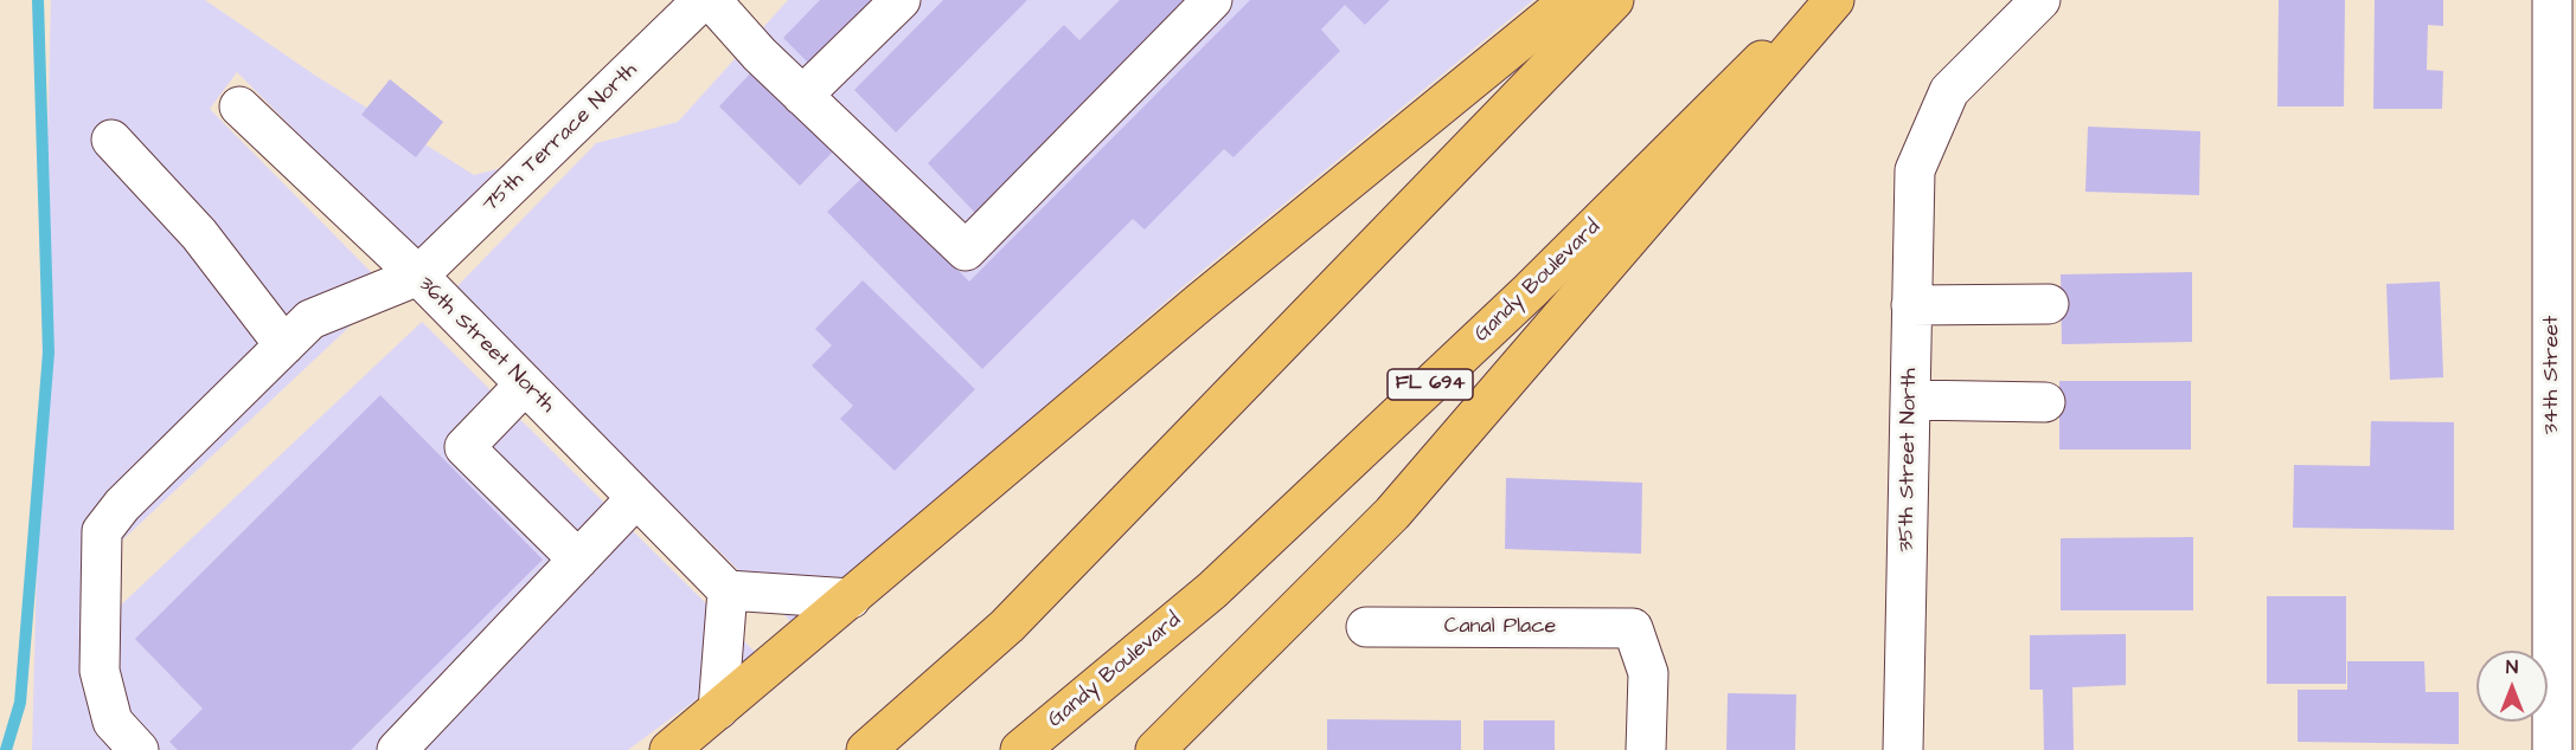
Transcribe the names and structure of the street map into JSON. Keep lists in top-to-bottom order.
{
  "streets": {
    "main road": ["Gandy Boulevard", "FL 694"],
    "street": [
      "75th Terrace North",
      "36th Street North",
      "34th Street",
      "35th Street North",
      "Canal Place"
    ]
  },
  "crossings": [
    ["75th Terrace North", "36th Street North"]
  ],
  "north": "top"
}
